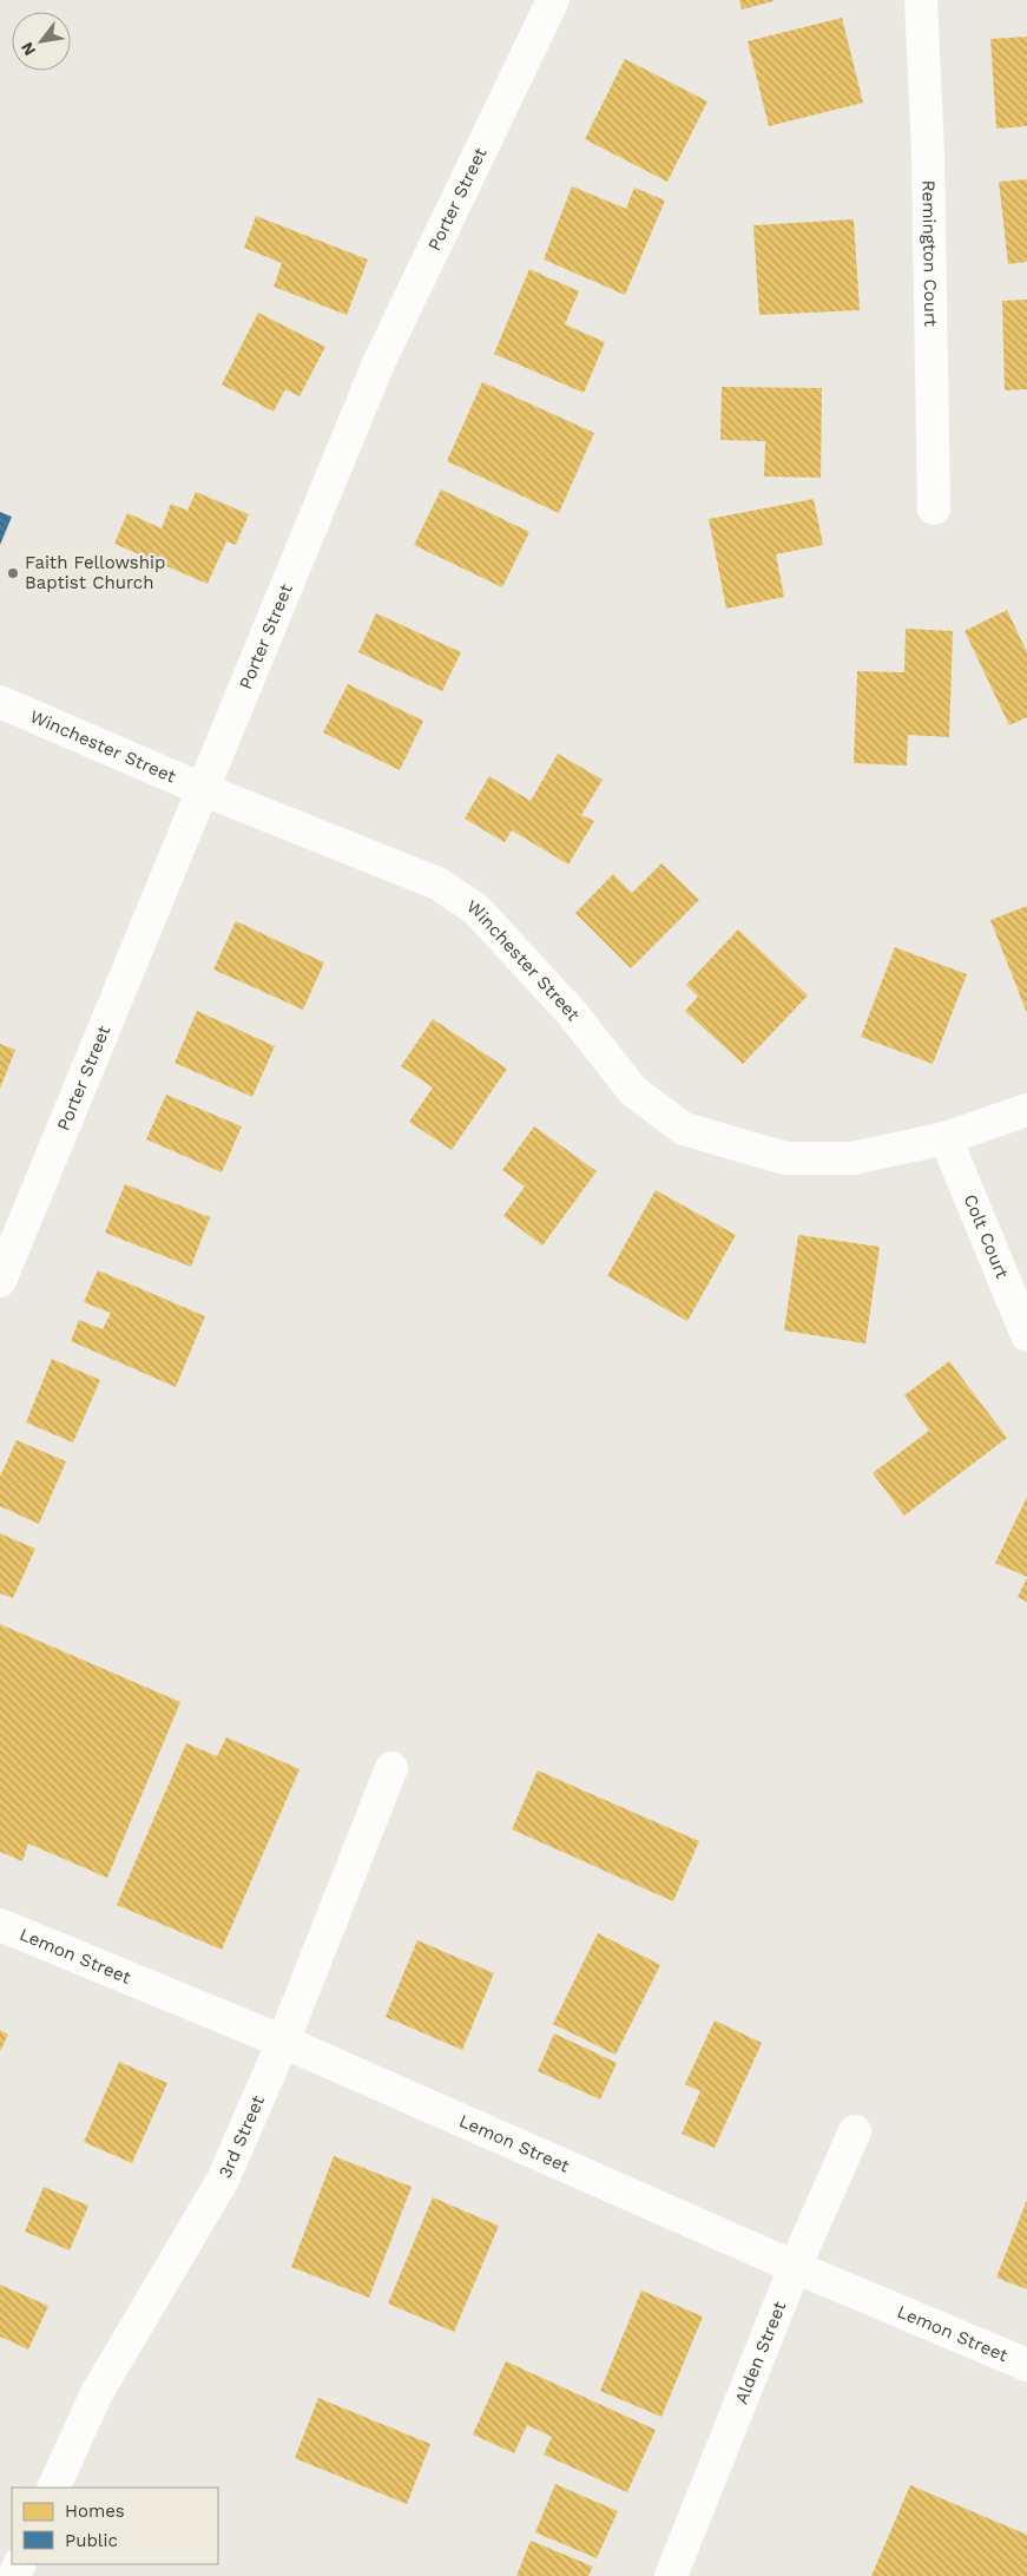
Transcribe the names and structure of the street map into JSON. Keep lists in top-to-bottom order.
{
  "streets": {
    "street": [
      "Porter Street",
      "Remington Court",
      "Winchester Street",
      "Colt Court",
      "Lemon Street",
      "3rd Street",
      "Alden Street"
    ]
  },
  "crossings": [
    ["Porter Street", "Winchester Street"],
    ["Winchester Street", "Colt Court"],
    ["Lemon Street", "3rd Street"],
    ["Lemon Street", "Alden Street"]
  ],
  "places": ["Faith Fellowship Baptist Church"],
  "legend": ["Homes", "Public"],
  "north": "bottom left"
}
